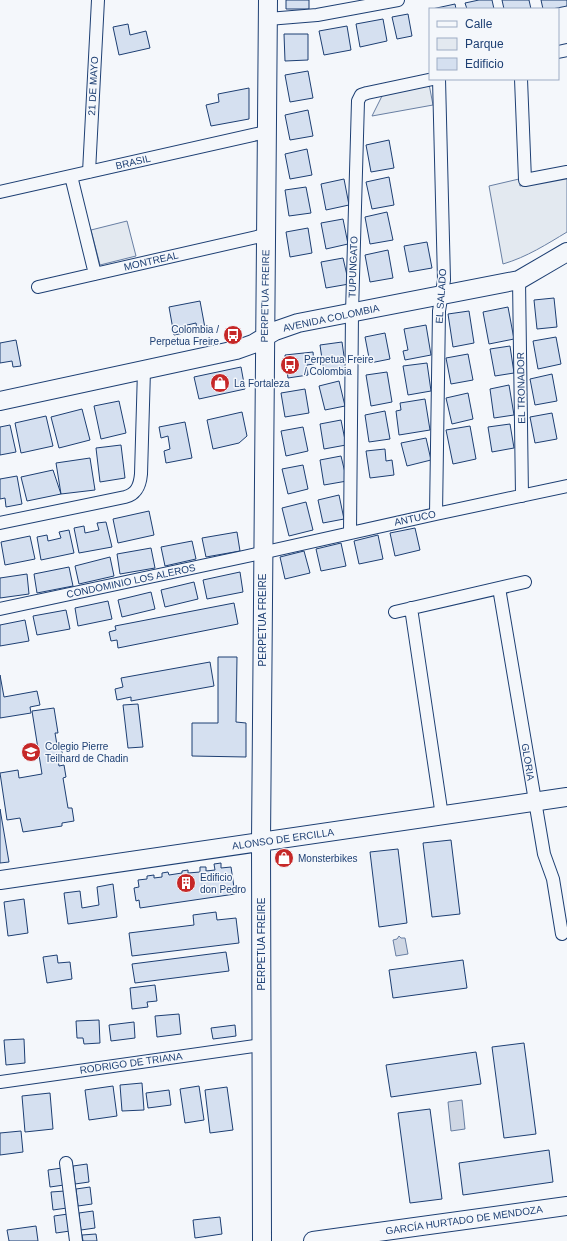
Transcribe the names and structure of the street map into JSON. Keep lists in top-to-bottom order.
{
  "streets": {
    "street": [
      "21 DE MAYO",
      "BRASIL",
      "MONTREAL",
      "TUPUNGATO",
      "PERPETUA FREIRE",
      "EL SALADO",
      "AVENIDA COLOMBIA",
      "EL TRONADOR",
      "ANTUCO",
      "CONDOMINIO LOS ALEROS",
      "GLORIA",
      "ALONSO DE ERCILLA",
      "RODRIGO DE TRIANA",
      "GARCÍA HURTADO DE MENDOZA"
    ]
  },
  "crossings": [
    ["21 DE MAYO", "BRASIL"],
    ["BRASIL", "PERPETUA FREIRE"],
    ["MONTREAL", "PERPETUA FREIRE"],
    ["TUPUNGATO", "AVENIDA COLOMBIA"],
    ["TUPUNGATO", "ANTUCO"],
    ["PERPETUA FREIRE", "AVENIDA COLOMBIA"],
    ["PERPETUA FREIRE", "ANTUCO"],
    ["PERPETUA FREIRE", "CONDOMINIO LOS ALEROS"],
    ["PERPETUA FREIRE", "ALONSO DE ERCILLA"],
    ["PERPETUA FREIRE", "RODRIGO DE TRIANA"],
    ["EL SALADO", "AVENIDA COLOMBIA"],
    ["EL SALADO", "ANTUCO"],
    ["AVENIDA COLOMBIA", "EL TRONADOR"],
    ["EL TRONADOR", "ANTUCO"],
    ["ANTUCO", "CONDOMINIO LOS ALEROS"],
    ["GLORIA", "ALONSO DE ERCILLA"]
  ],
  "places": {
    "bus stop": ["Colombia / Perpetua Freire", "Perpetua Freire / Colombia"],
    "shop": ["La Fortaleza", "Monsterbikes"],
    "school or university": ["Colegio Pierre Teilhard de Chadin"],
    "building": ["Edificio don Pedro"]
  },
  "legend": ["Calle", "Parque", "Edificio"]
}
